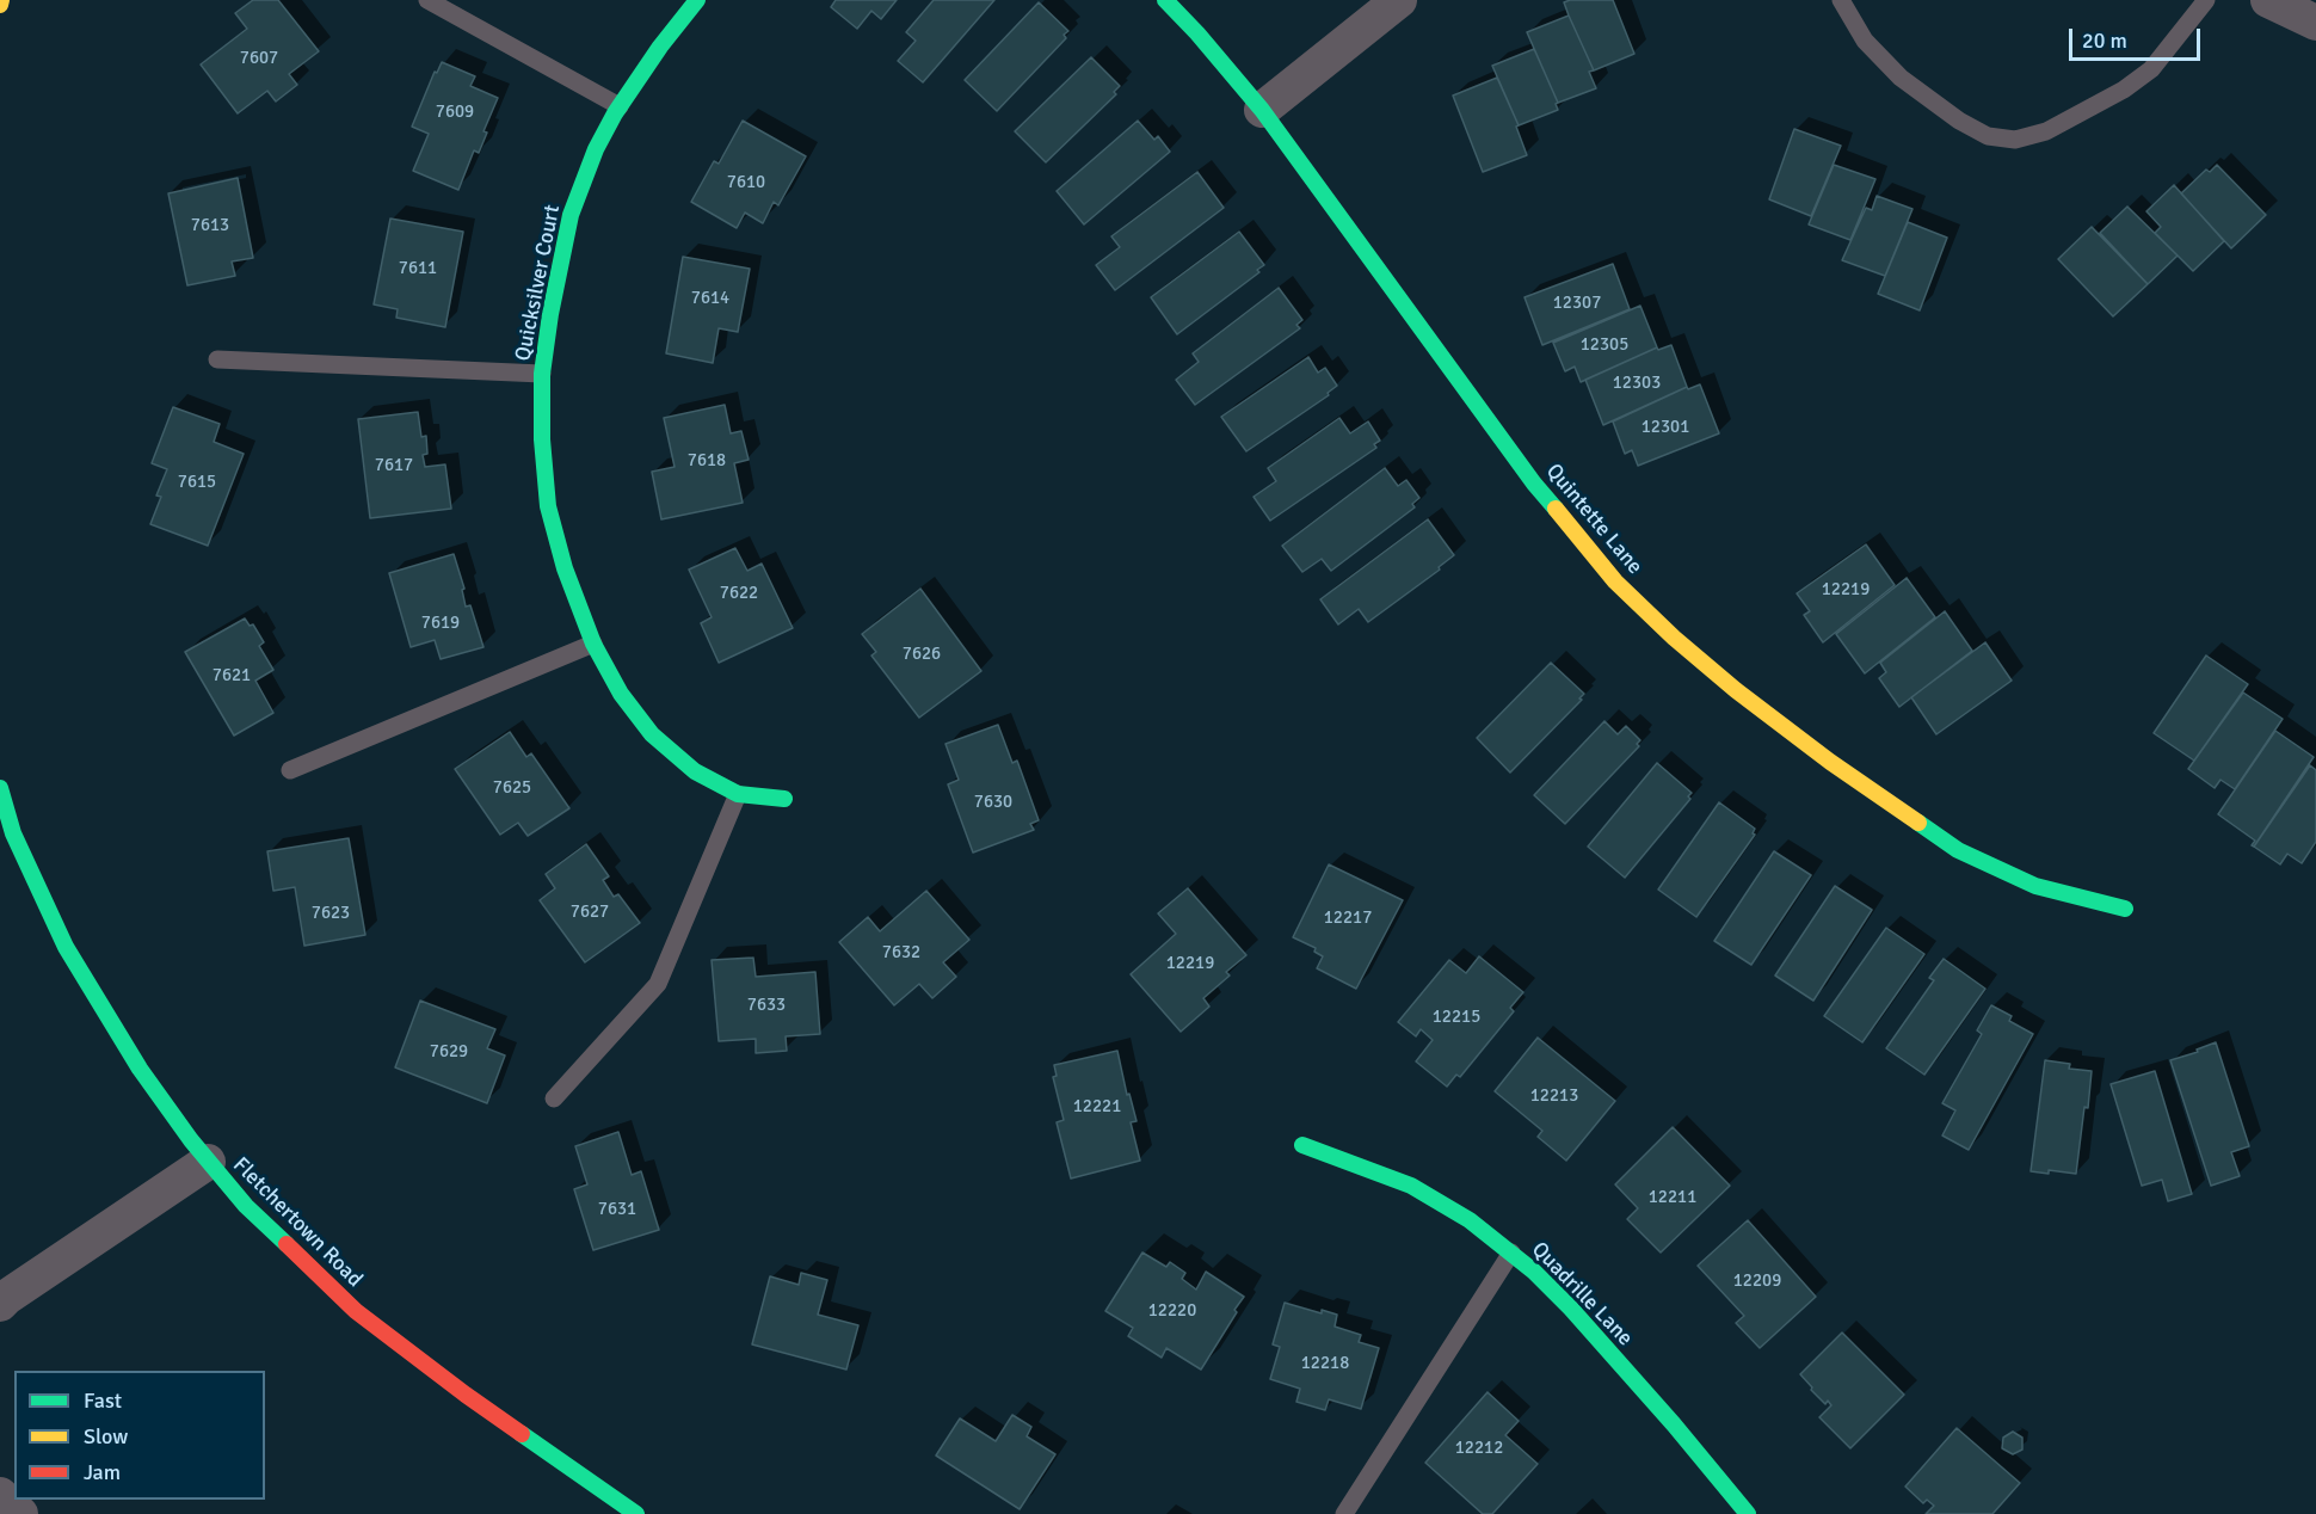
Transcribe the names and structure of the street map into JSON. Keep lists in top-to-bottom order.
{
  "streets": {
    "street": [
      "Quicksilver Court",
      "Quintette Lane",
      "Fletchertown Road",
      "Quadrille Lane"
    ]
  },
  "house_numbers": [
    "7607",
    "7609",
    "7610",
    "7613",
    "7611",
    "7614",
    "12307",
    "12305",
    "12303",
    "12301",
    "7618",
    "7617",
    "7615",
    "12219",
    "7622",
    "7619",
    "7626",
    "7621",
    "7625",
    "7630",
    "7627",
    "7623",
    "12217",
    "7632",
    "12219",
    "7633",
    "12215",
    "7629",
    "12213",
    "12221",
    "12211",
    "7631",
    "12209",
    "12220",
    "12218",
    "12212"
  ],
  "legend": ["Fast", "Slow", "Jam"],
  "scale_bar": "20 m"
}
